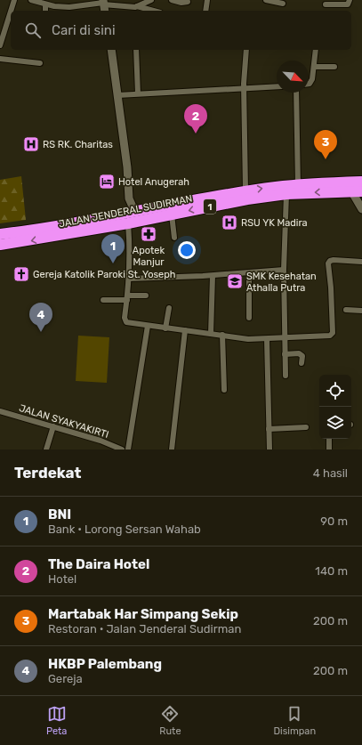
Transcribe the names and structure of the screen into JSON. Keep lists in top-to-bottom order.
{
  "streets": {
    "highway": ["1", "JALAN JENDERAL SUDIRMAN"],
    "street": ["JALAN SYAKYAKIRTI"]
  },
  "places": {
    "hospital": ["RS RK. Charitas", "RSU YK Madira"],
    "hotel": ["Hotel Anugerah"],
    "pharmacy": ["Apotek Manjur"],
    "church": ["Gereja Katolik Paroki St. Yoseph"],
    "school or university": ["SMK Kesehatan Athalla Putra"]
  },
  "north": "bottom right",
  "page": {
    "search": "Cari di sini",
    "pins": [
      "2",
      "3",
      "1",
      "4"
    ],
    "heading": ["Terdekat", "4 hasil"],
    "list": [
      {
        "mark": "1",
        "name": "BNI",
        "note": "Bank · Lorong Sersan Wahab",
        "value": "90 m"
      },
      {
        "mark": "2",
        "name": "The Daira Hotel",
        "note": "Hotel",
        "value": "140 m"
      },
      {
        "mark": "3",
        "name": "Martabak Har Simpang Sekip",
        "note": "Restoran · Jalan Jenderal Sudirman",
        "value": "200 m"
      },
      {
        "mark": "4",
        "name": "HKBP Palembang",
        "note": "Gereja",
        "value": "200 m"
      }
    ],
    "nav": ["Peta", "Rute", "Disimpan"]
  }
}
